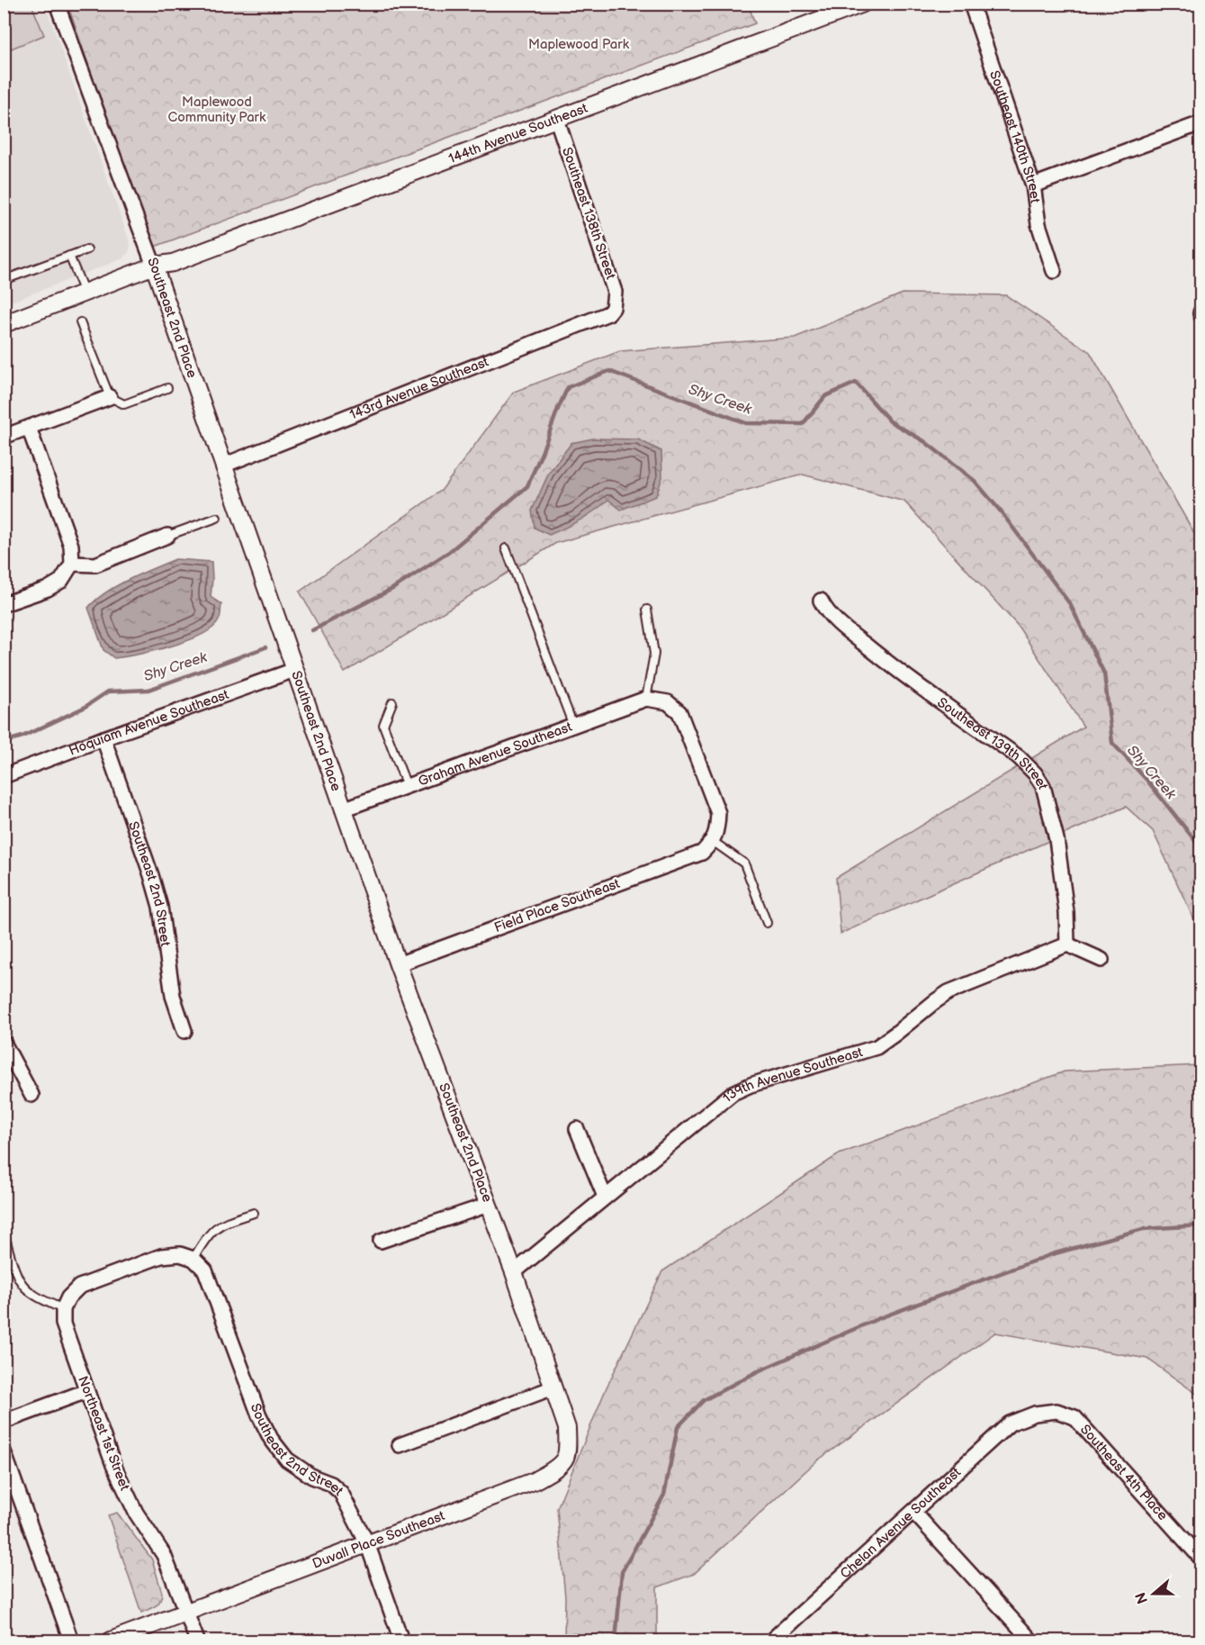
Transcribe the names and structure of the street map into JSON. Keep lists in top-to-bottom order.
{
  "streets": {
    "street": [
      "144th Avenue Southeast",
      "Southeast 140th Street",
      "Southeast 138th Street",
      "Southeast 2nd Place",
      "143rd Avenue Southeast",
      "Hoquiam Avenue Southeast",
      "Southeast 139th Street",
      "Graham Avenue Southeast",
      "Southeast 2nd Street",
      "Field Place Southeast",
      "139th Avenue Southeast",
      "Northeast 1st Street",
      "Southeast 4th Place",
      "Chelan Avenue Southeast",
      "Duvall Place Southeast"
    ]
  },
  "crossings": [
    ["144th Avenue Southeast", "Southeast 138th Street"],
    ["144th Avenue Southeast", "Southeast 2nd Place"],
    ["Southeast 138th Street", "143rd Avenue Southeast"],
    ["Southeast 2nd Place", "143rd Avenue Southeast"],
    ["Southeast 2nd Place", "Hoquiam Avenue Southeast"],
    ["Southeast 2nd Place", "Graham Avenue Southeast"],
    ["Southeast 2nd Place", "Field Place Southeast"],
    ["Southeast 2nd Place", "139th Avenue Southeast"],
    ["Southeast 2nd Place", "Duvall Place Southeast"],
    ["Hoquiam Avenue Southeast", "Southeast 2nd Street"],
    ["Southeast 139th Street", "139th Avenue Southeast"],
    ["Southeast 2nd Street", "Duvall Place Southeast"],
    ["Northeast 1st Street", "Duvall Place Southeast"],
    ["Southeast 4th Place", "Chelan Avenue Southeast"]
  ],
  "water": ["Shy Creek"],
  "parks": ["Maplewood Park", "Maplewood Community Park"],
  "north": "left"
}
